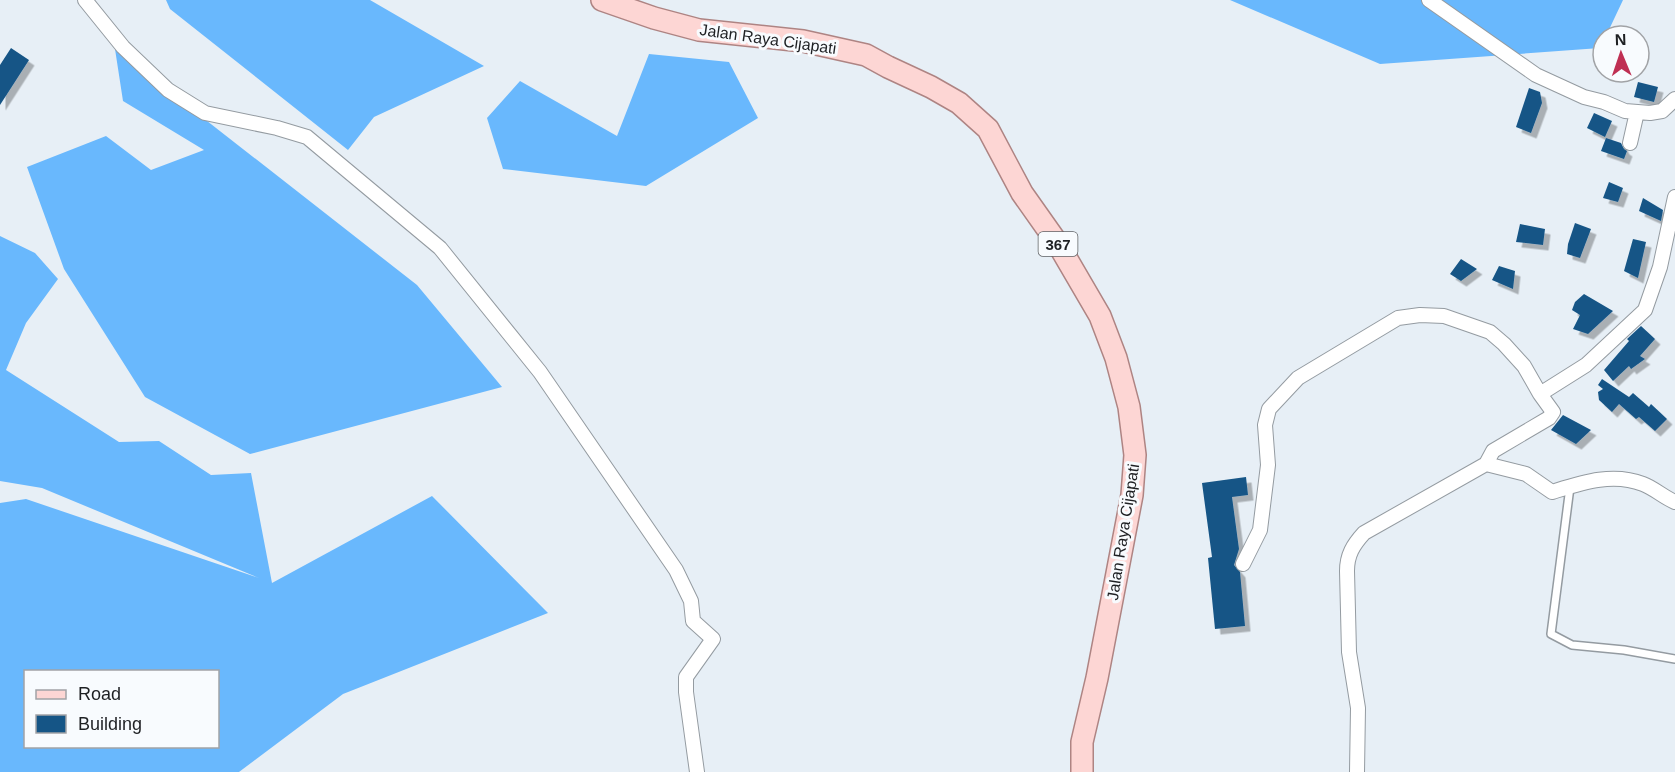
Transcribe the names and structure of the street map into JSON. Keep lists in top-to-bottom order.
{
  "streets": {
    "main road": ["Jalan Raya Cijapati", "367"]
  },
  "legend": ["Road", "Building"],
  "north": "top"
}
